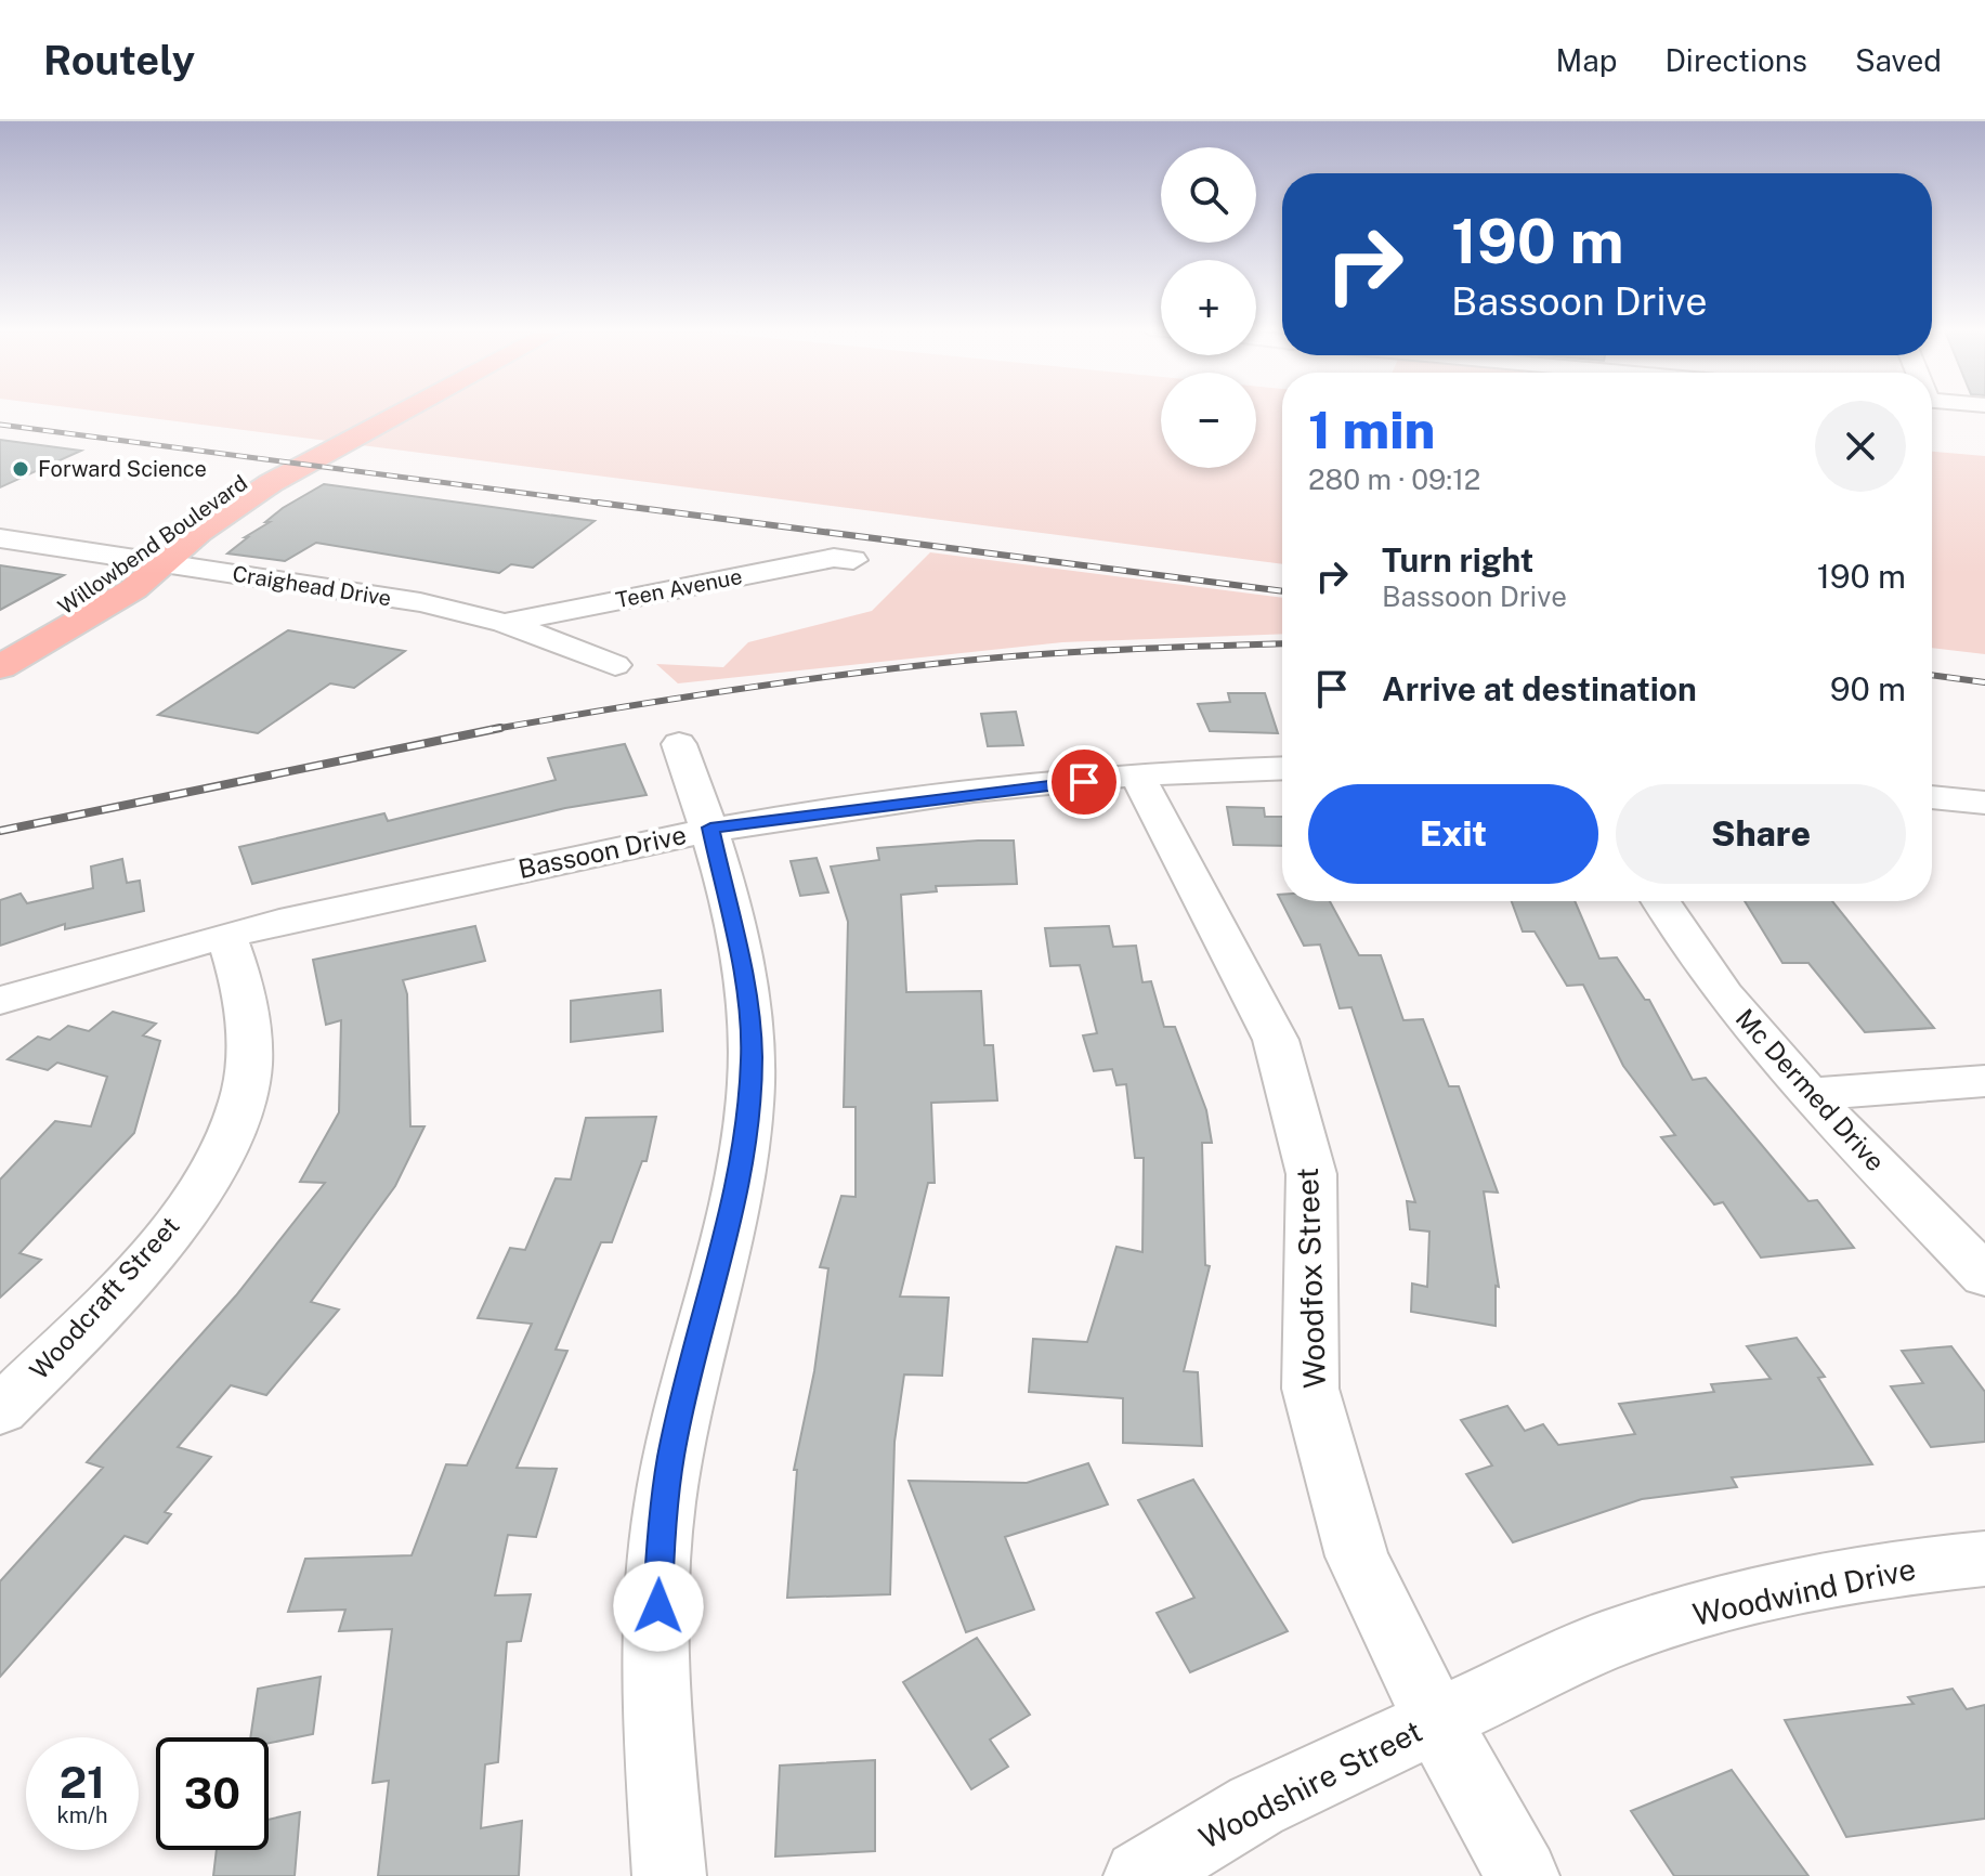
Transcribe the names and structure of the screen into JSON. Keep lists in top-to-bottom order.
{
  "streets": {
    "main road": ["Willowbend Boulevard"],
    "street": [
      "Craighead Drive",
      "Teen Avenue",
      "Bassoon Drive",
      "Mc Dermed Drive",
      "Woodfox Street",
      "Woodcraft Street",
      "Woodwind Drive",
      "Woodshire Street"
    ]
  },
  "crossings": [
    ["Willowbend Boulevard", "Craighead Drive"],
    ["Craighead Drive", "Teen Avenue"],
    ["Bassoon Drive", "Woodfox Street"],
    ["Bassoon Drive", "Woodcraft Street"],
    ["Woodfox Street", "Woodwind Drive"],
    ["Woodfox Street", "Woodshire Street"],
    ["Woodwind Drive", "Woodshire Street"]
  ],
  "places": ["Forward Science"],
  "page": {
    "header": "Routely",
    "nav": ["Map", "Directions", "Saved"],
    "map_buttons": ["+", "−"],
    "turn": ["190 m", "Bassoon Drive"],
    "heading": ["1 min", "280 m · 09:12"],
    "list": [
      {
        "name": "Turn right",
        "note": "Bassoon Drive",
        "value": "190 m"
      },
      {
        "name": "Arrive at destination",
        "value": "90 m"
      }
    ],
    "buttons": ["Exit", "Share"],
    "speed": "21 km/h",
    "limit": "30"
  }
}
